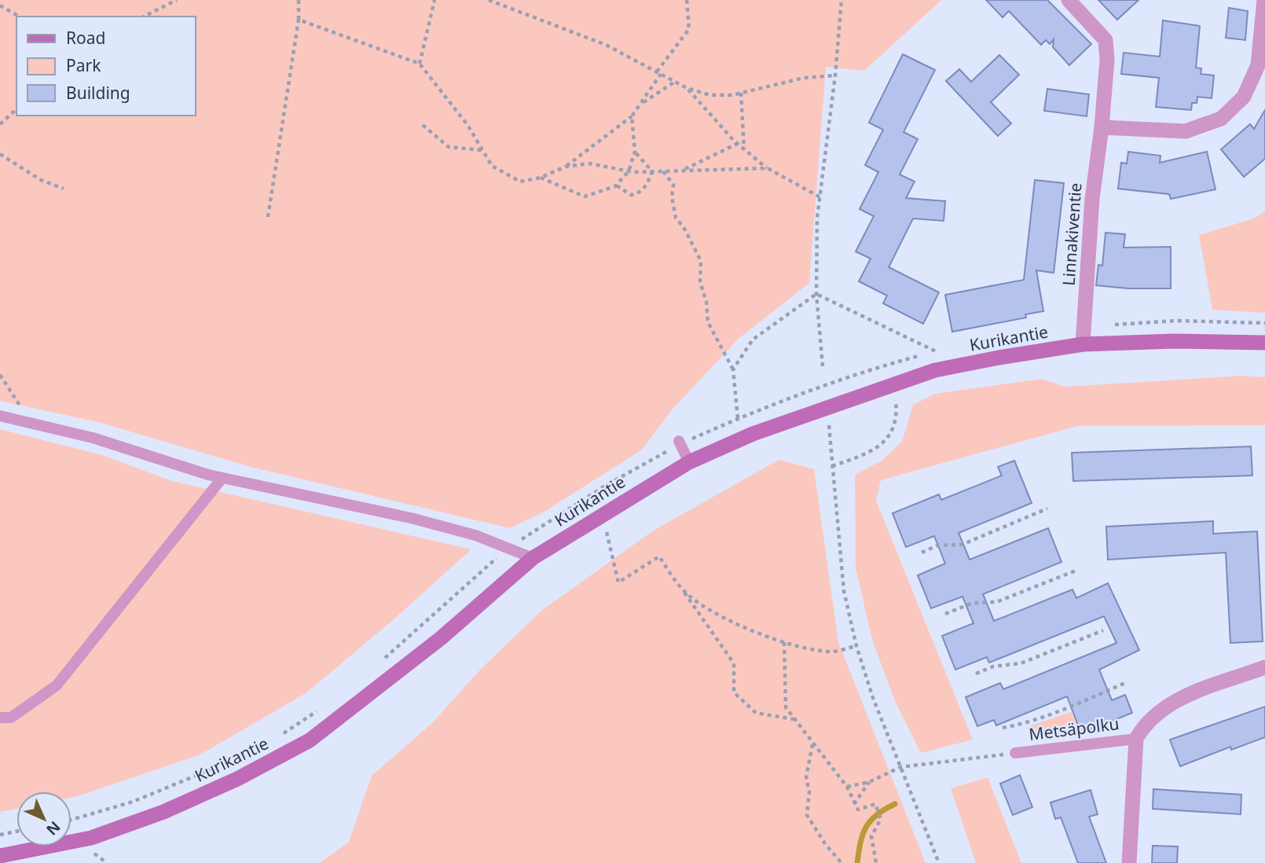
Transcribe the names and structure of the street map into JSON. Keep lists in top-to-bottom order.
{
  "streets": {
    "main road": ["Kurikantie"],
    "street": ["Linnakiventie"],
    "lane": ["Metsäpolku"]
  },
  "crossings": [
    ["Linnakiventie", "Kurikantie"]
  ],
  "legend": ["Road", "Park", "Building"],
  "north": "bottom right"
}
